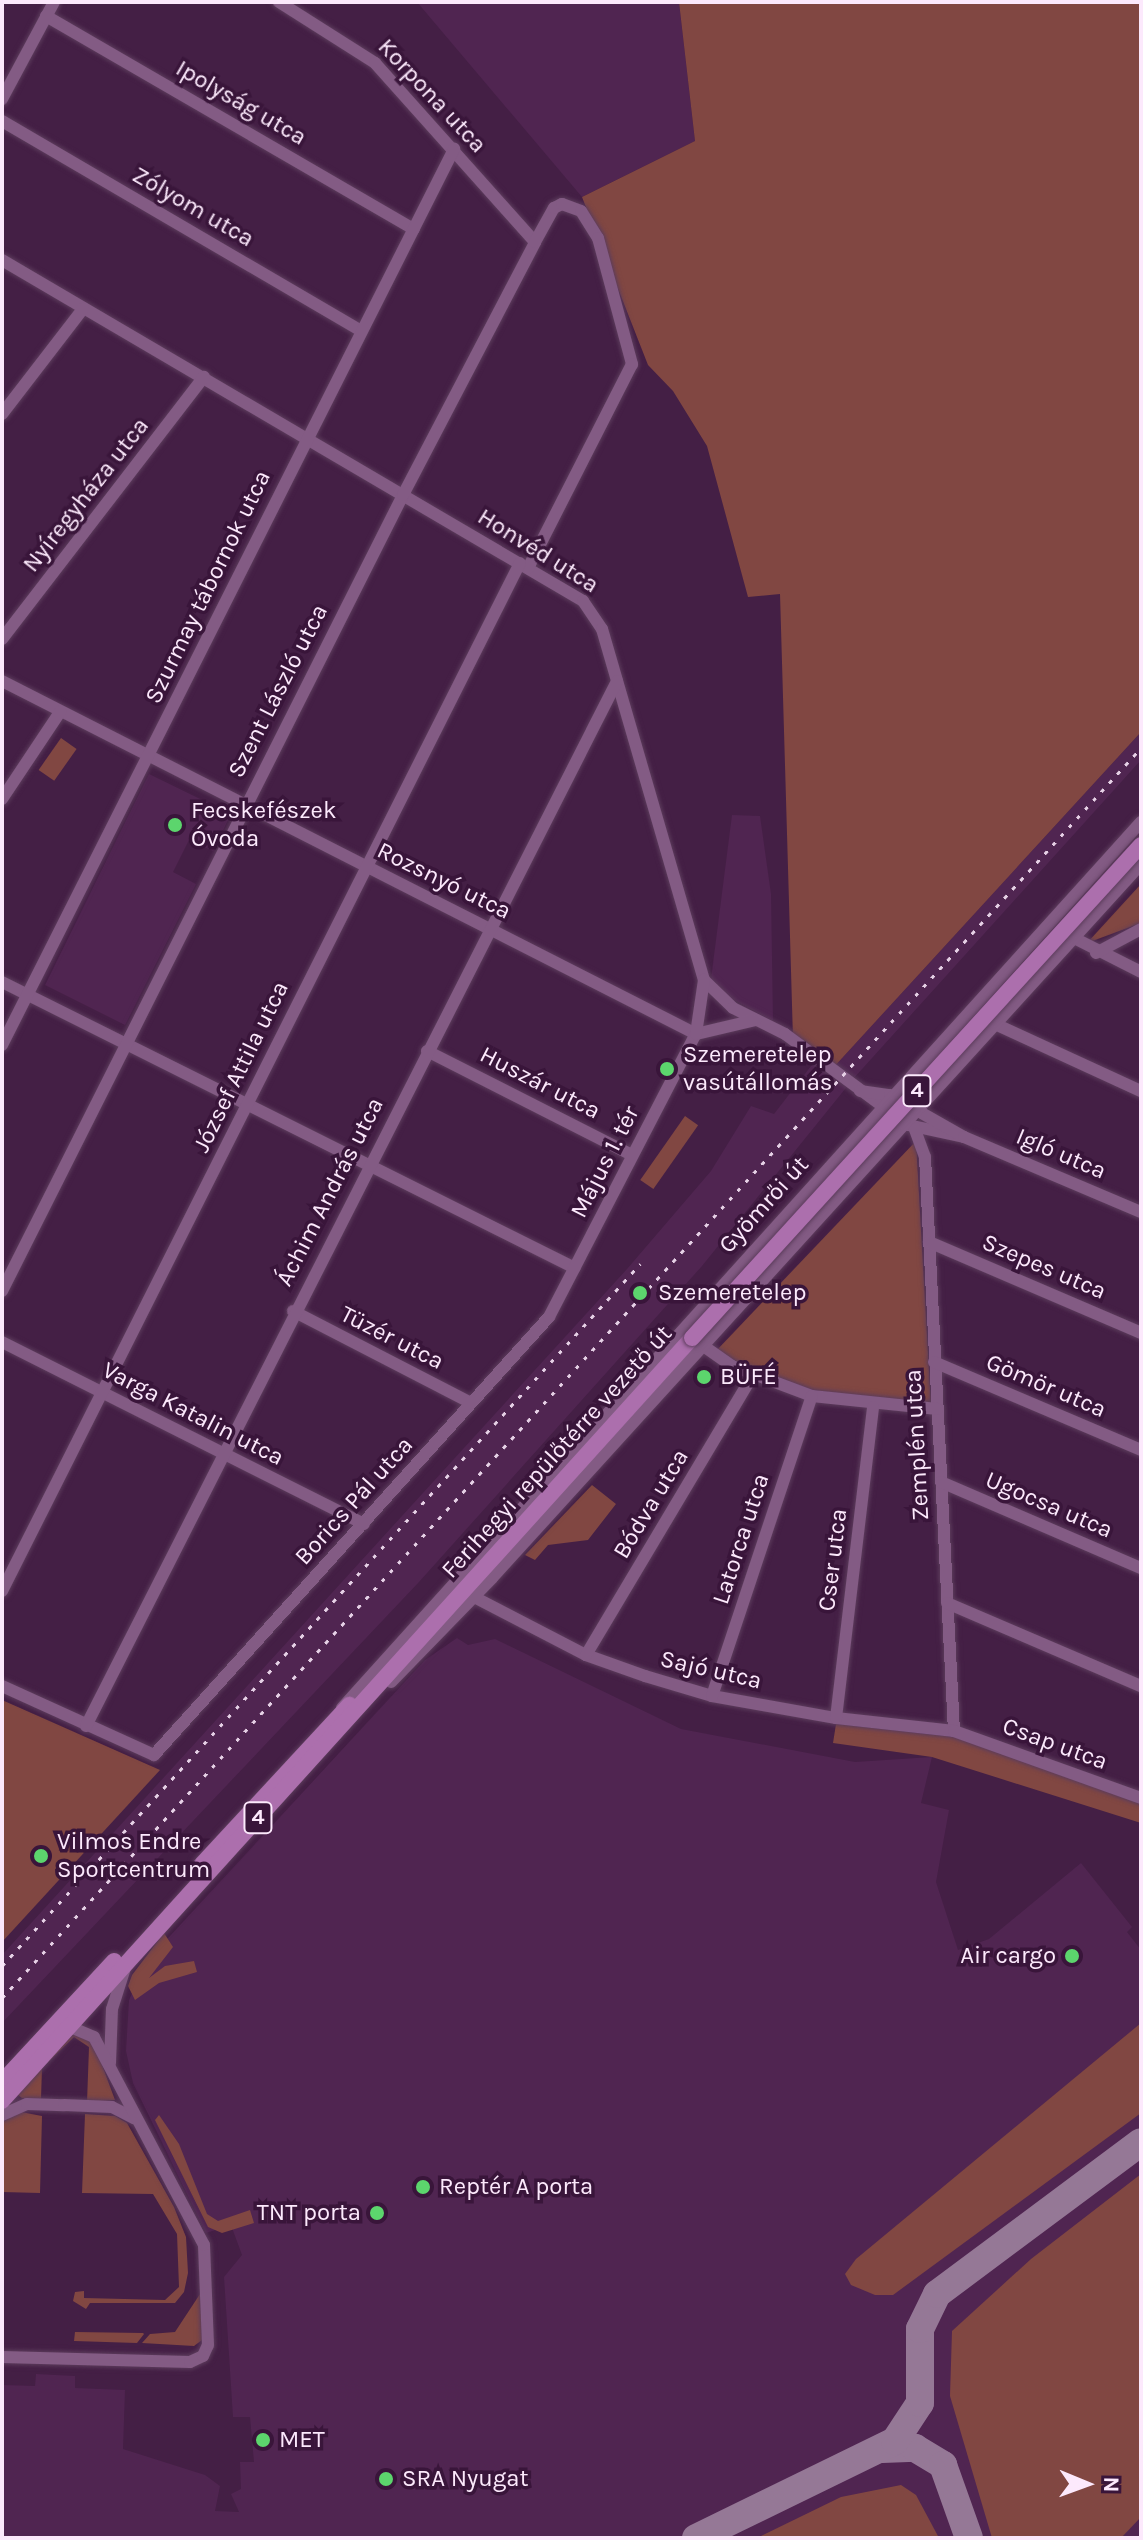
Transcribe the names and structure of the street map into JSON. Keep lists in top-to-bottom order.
{
  "streets": {
    "main road": ["4", "Ferihegyi repülőtérre vezető út"],
    "street": [
      "Korpona utca",
      "Ipolyság utca",
      "Zólyom utca",
      "Nyíregyháza utca",
      "Honvéd utca",
      "Szurmay tábornok utca",
      "Szent László utca",
      "Rozsnyó utca",
      "József Attila utca",
      "Huszár utca",
      "Igló utca",
      "Május 1. tér",
      "Áchim András utca",
      "Gyömrői út",
      "Szepes utca",
      "Tüzér utca",
      "Gömör utca",
      "Varga Katalin utca",
      "Zemplén utca",
      "Borics Pál utca",
      "Bódva utca",
      "Ugocsa utca",
      "Latorca utca",
      "Cser utca",
      "Sajó utca",
      "Csap utca"
    ]
  },
  "crossings": [
    ["Korpona utca", "Szurmay tábornok utca"],
    ["Korpona utca", "Szent László utca"],
    ["Korpona utca", "József Attila utca"],
    ["Ipolyság utca", "Szurmay tábornok utca"],
    ["Zólyom utca", "Szurmay tábornok utca"],
    ["Nyíregyháza utca", "Honvéd utca"],
    ["Honvéd utca", "Szurmay tábornok utca"],
    ["Honvéd utca", "Szent László utca"],
    ["Honvéd utca", "József Attila utca"],
    ["Honvéd utca", "Áchim András utca"],
    ["Szurmay tábornok utca", "Rozsnyó utca"],
    ["Szent László utca", "Rozsnyó utca"],
    ["Szent László utca", "József Attila utca"],
    ["Rozsnyó utca", "József Attila utca"],
    ["Rozsnyó utca", "Május 1. tér"],
    ["Rozsnyó utca", "Áchim András utca"],
    ["József Attila utca", "Varga Katalin utca"],
    ["Huszár utca", "Május 1. tér"],
    ["Huszár utca", "Áchim András utca"],
    ["Igló utca", "Gyömrői út"],
    ["Igló utca", "Zemplén utca"],
    ["Május 1. tér", "Borics Pál utca"],
    ["Áchim András utca", "Tüzér utca"],
    ["Áchim András utca", "Varga Katalin utca"],
    ["Áchim András utca", "Borics Pál utca"],
    ["Gyömrői út", "Zemplén utca"],
    ["Gyömrői út", "Ferihegyi repülőtérre vezető út"],
    ["Gyömrői út", "Sajó utca"],
    ["Szepes utca", "Zemplén utca"],
    ["Tüzér utca", "Borics Pál utca"],
    ["Gömör utca", "Zemplén utca"],
    ["Varga Katalin utca", "Borics Pál utca"],
    ["Zemplén utca", "Ugocsa utca"],
    ["Zemplén utca", "Sajó utca"],
    ["Zemplén utca", "Csap utca"],
    ["Bódva utca", "Sajó utca"],
    ["Latorca utca", "Sajó utca"],
    ["Cser utca", "Sajó utca"],
    ["Sajó utca", "Csap utca"]
  ],
  "places": [
    "Fecskefészek Óvoda",
    "Szemeretelep vasútállomás",
    "Szemeretelep",
    "BÜFÉ",
    "Vilmos Endre Sportcentrum",
    "Air cargo",
    "Reptér A porta",
    "TNT porta",
    "MET",
    "SRA Nyugat"
  ],
  "north": "right"
}
